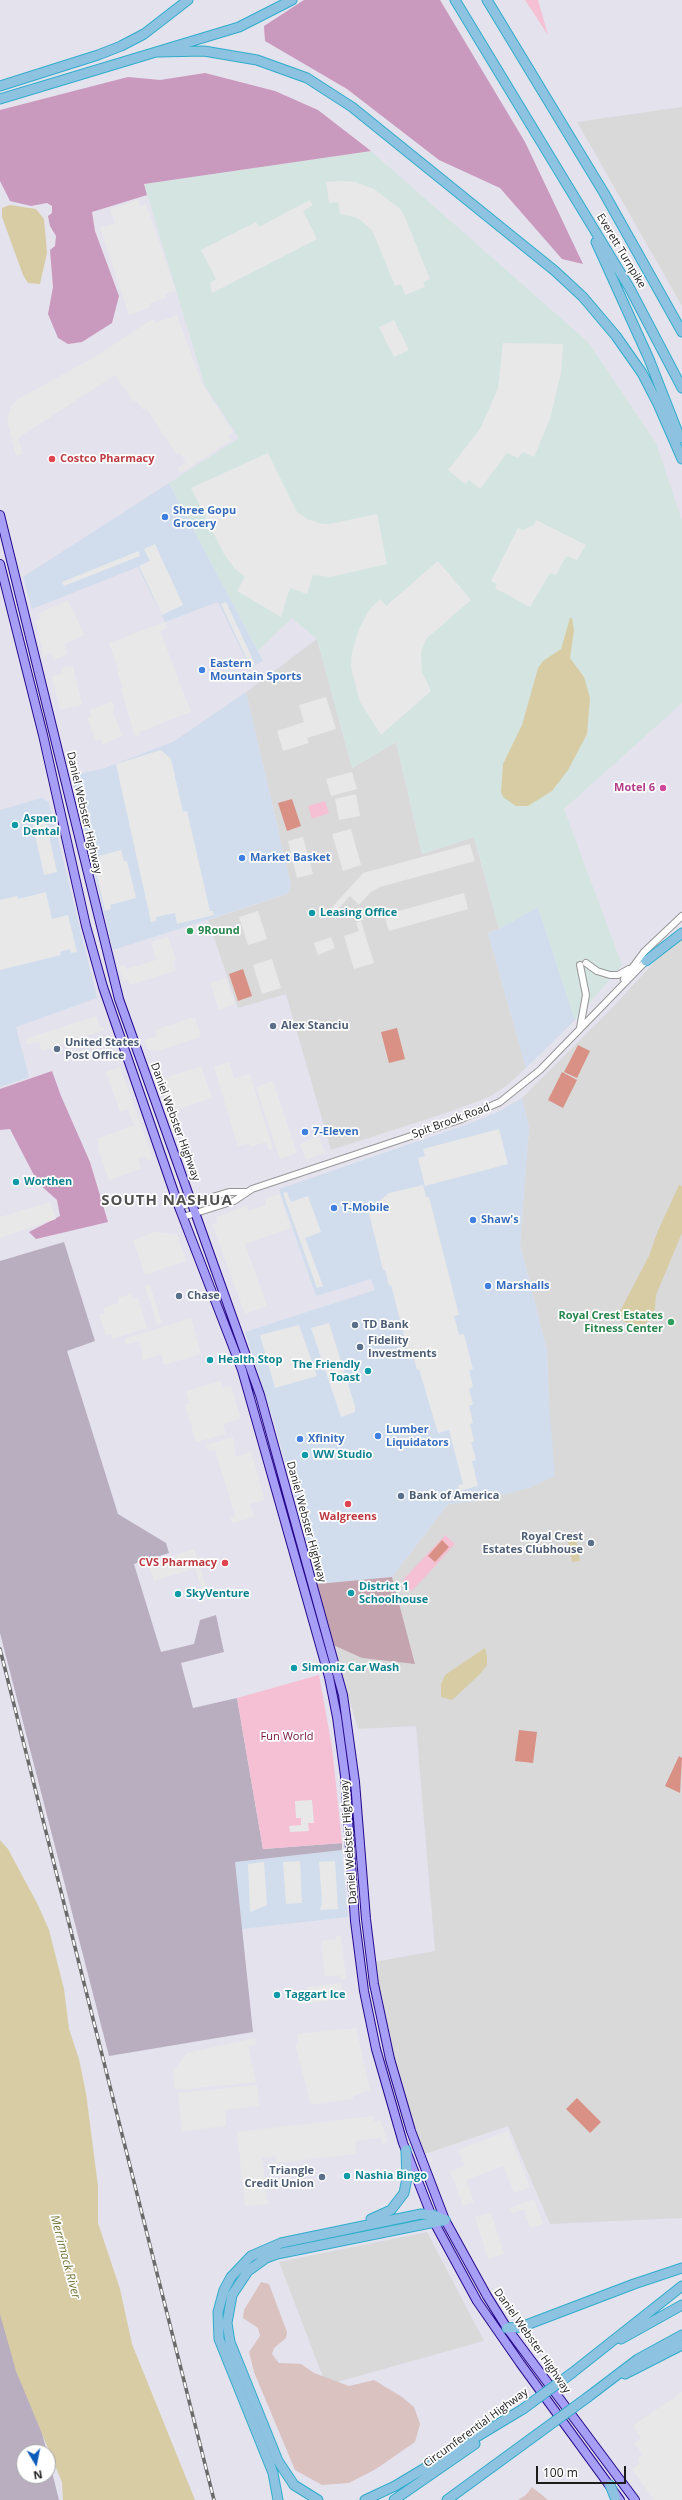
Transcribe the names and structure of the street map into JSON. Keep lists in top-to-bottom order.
{
  "streets": {
    "highway": ["Everett Turnpike", "Circumferential Highway"],
    "main road": ["Daniel Webster Highway"],
    "street": ["Spit Brook Road"]
  },
  "crossings": [
    ["Daniel Webster Highway", "Spit Brook Road"]
  ],
  "districts": ["SOUTH NASHUA"],
  "water": ["Merrimack River"],
  "parks": ["Fun World"],
  "places": [
    "Costco Pharmacy",
    "Shree Gopu Grocery",
    "Eastern Mountain Sports",
    "Motel 6",
    "Aspen Dental",
    "Market Basket",
    "Leasing Office",
    "9Round",
    "Alex Stanciu",
    "United States Post Office",
    "7-Eleven",
    "Worthen",
    "T-Mobile",
    "Shaw's",
    "Marshalls",
    "Chase",
    "Royal Crest Estates Fitness Center",
    "TD Bank",
    "Fidelity Investments",
    "Health Stop",
    "The Friendly Toast",
    "Lumber Liquidators",
    "Xfinity",
    "WW Studio",
    "Bank of America",
    "Walgreens",
    "Royal Crest Estates Clubhouse",
    "CVS Pharmacy",
    "District 1 Schoolhouse",
    "SkyVenture",
    "Simoniz Car Wash",
    "Taggart Ice",
    "Nashia Bingo",
    "Triangle Credit Union"
  ],
  "scale_bar": "100 m",
  "north": "bottom"
}
